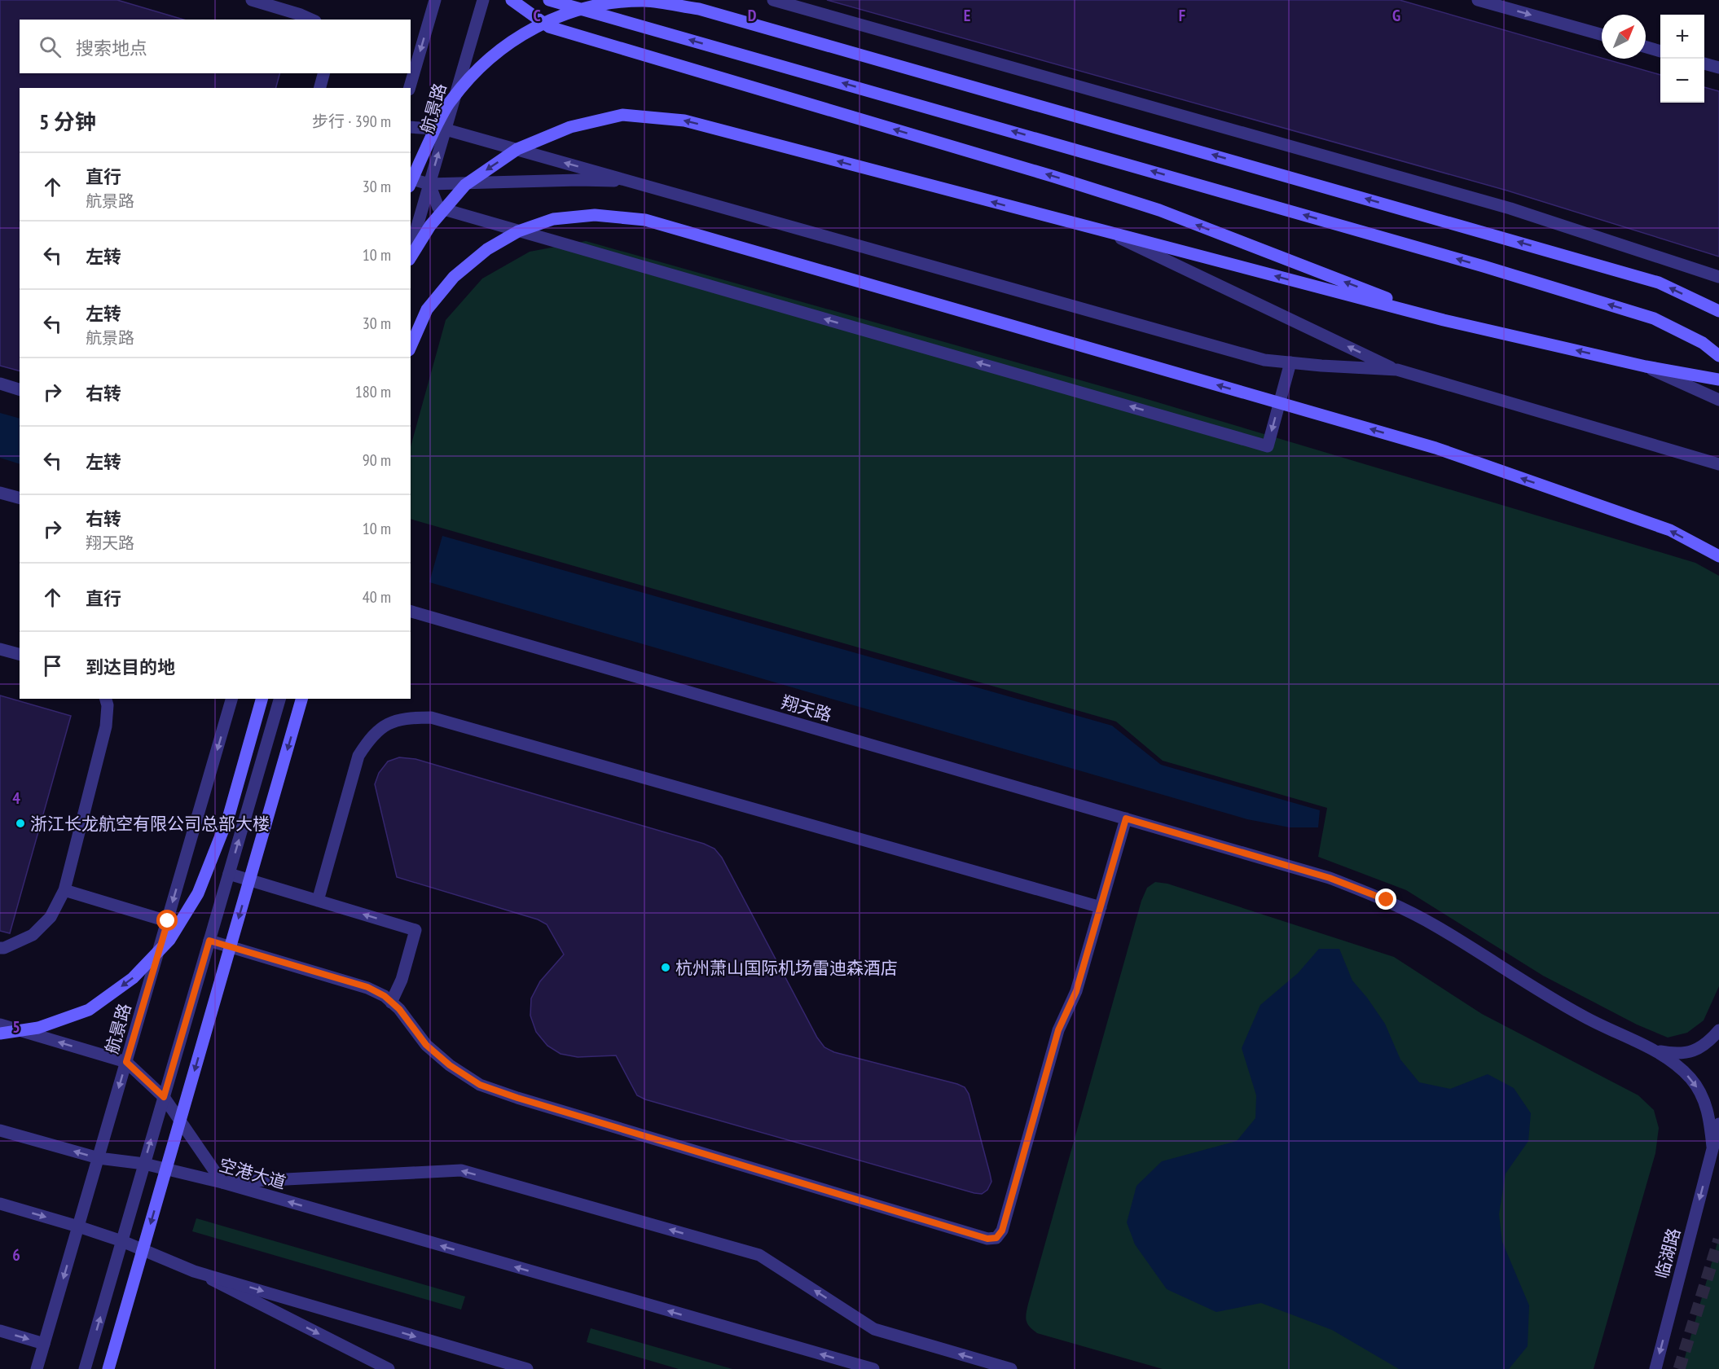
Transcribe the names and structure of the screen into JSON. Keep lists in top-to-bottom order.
{
  "streets": {
    "street": [
      "航景路",
      "翔天路",
      "空港大道",
      "临湖路"
    ]
  },
  "crossings": [
    ["航景路", "空港大道"]
  ],
  "one_way": ["临湖路"],
  "places": ["浙江长龙航空有限公司总部大楼", "杭州萧山国际机场雷迪森酒店"],
  "north": "top right",
  "page": {
    "map_buttons": ["+", "−"],
    "search": "搜索地点",
    "heading": ["5 分钟", "步行 · 390 m"],
    "list": [
      ["直行", "航景路", "30 m"],
      ["左转", "10 m"],
      ["左转", "航景路", "30 m"],
      ["右转", "180 m"],
      ["左转", "90 m"],
      ["右转", "翔天路", "10 m"],
      ["直行", "40 m"],
      "到达目的地"
    ]
  },
  "grid": {
    "columns": [
      "C",
      "D",
      "E",
      "F",
      "G"
    ],
    "rows": ["4", "5", "6"]
  }
}
